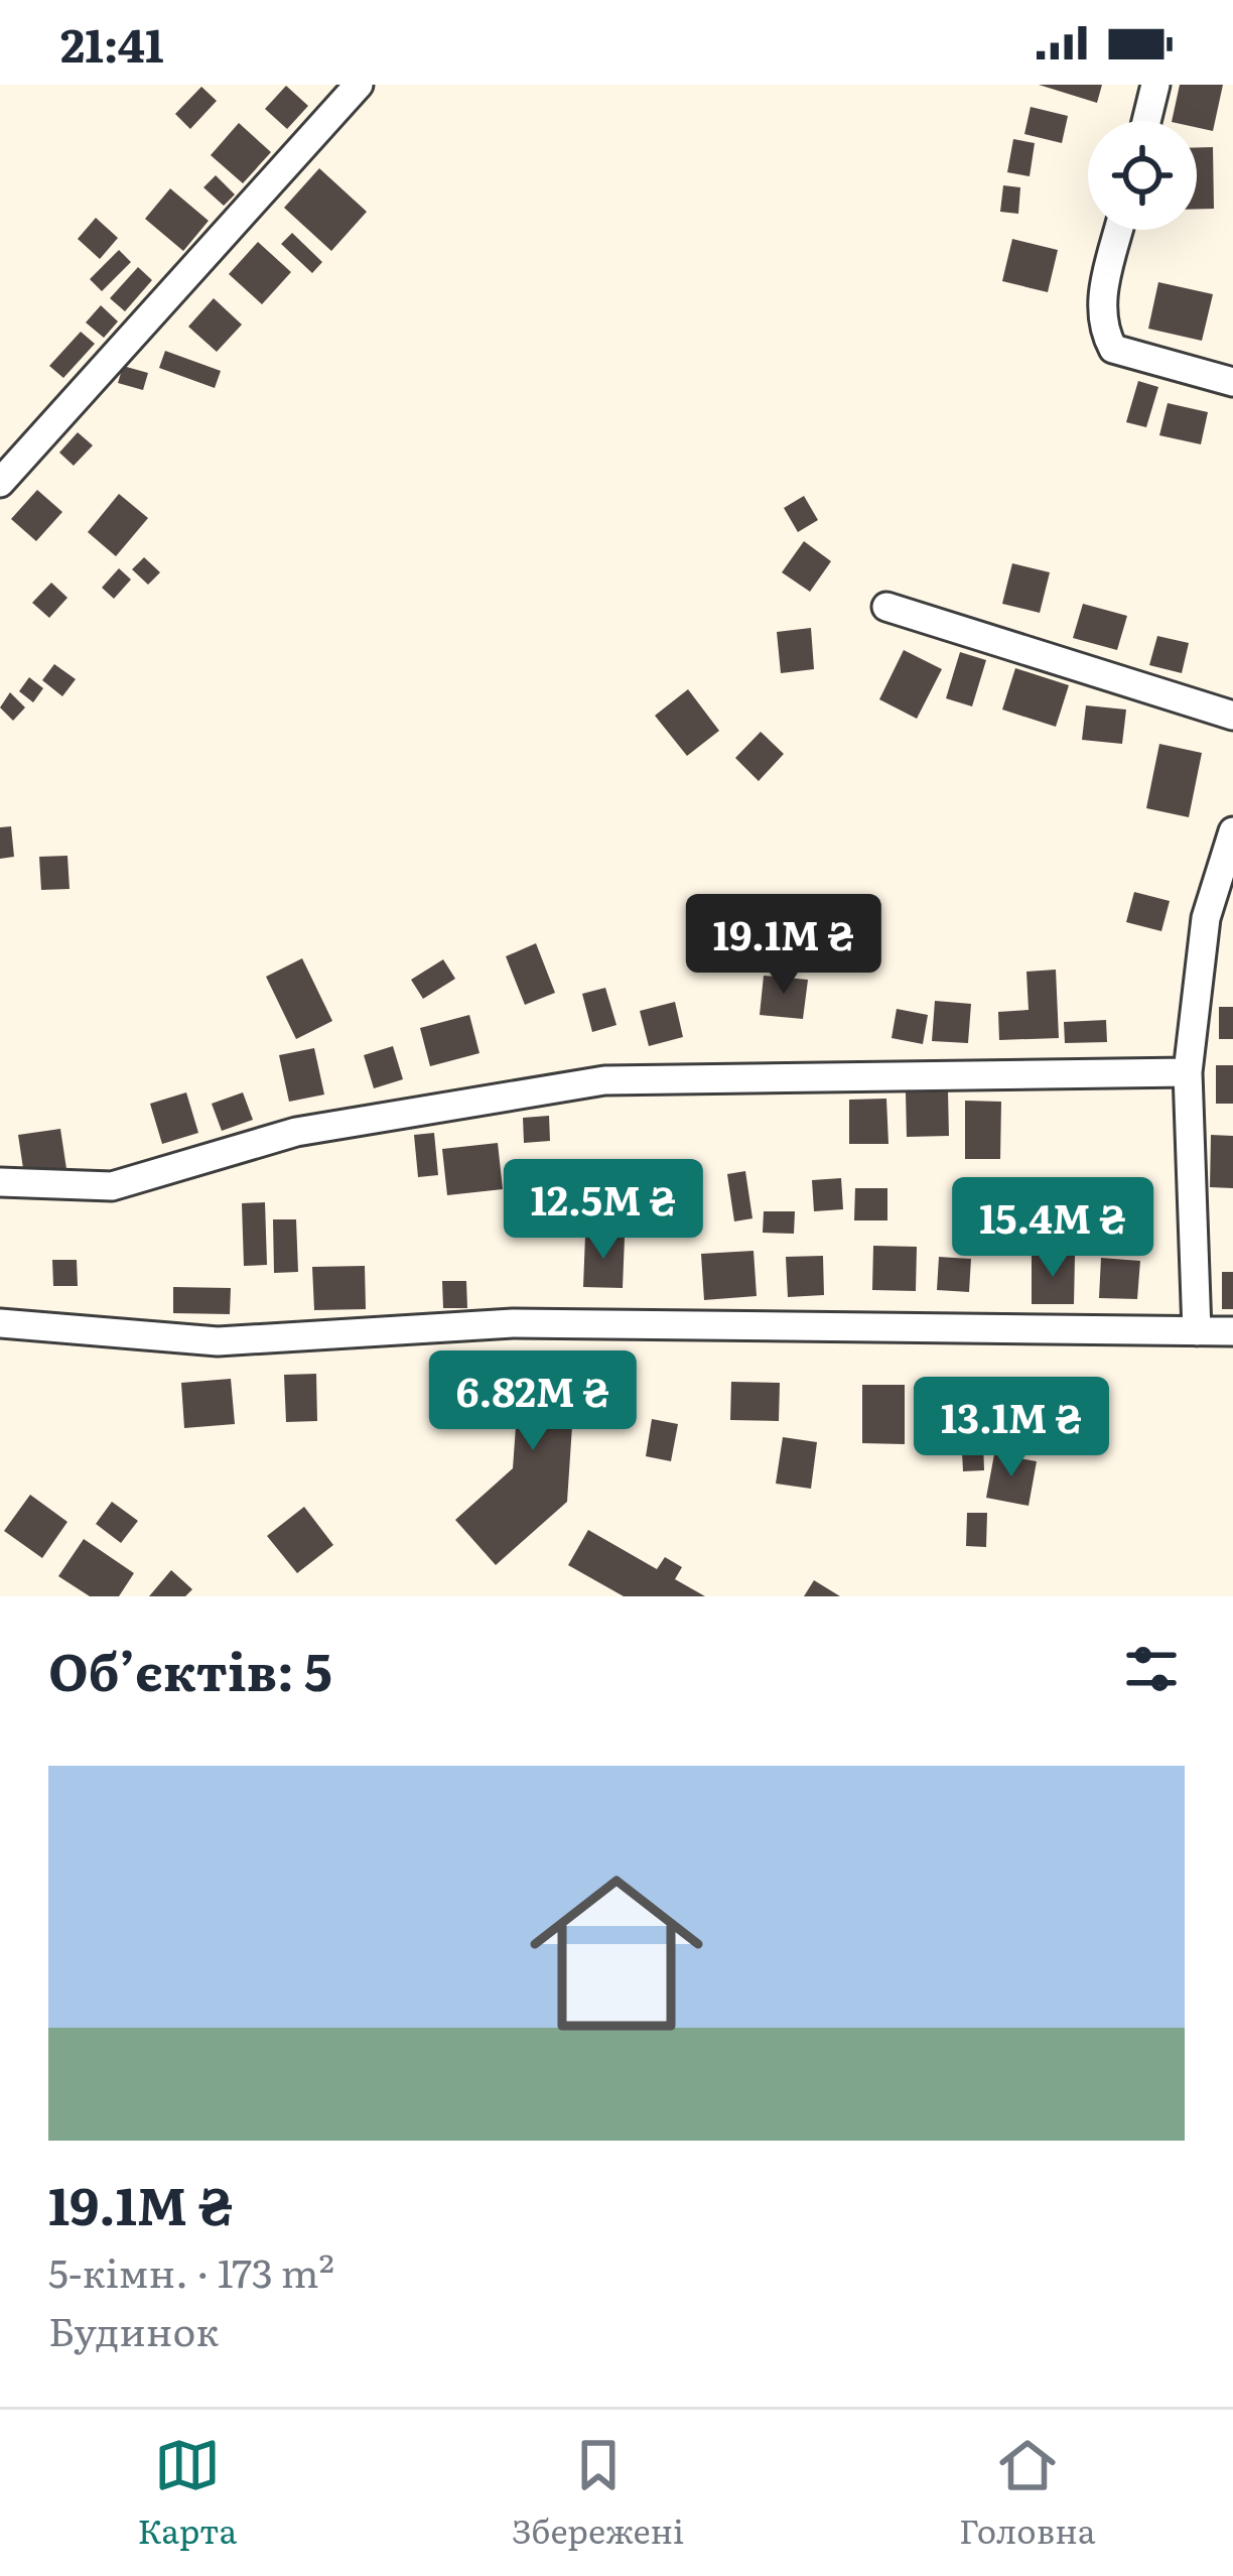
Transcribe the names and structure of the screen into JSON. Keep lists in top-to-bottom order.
{
  "page": {
    "status": "21:41",
    "price": [
      "19.1M ₴",
      "12.5M ₴",
      "15.4M ₴",
      "6.82M ₴",
      "13.1M ₴"
    ],
    "heading": "Об’єктів: 5",
    "list": [
      {
        "name": "19.1M ₴",
        "note": "5-кімн. · 173 m² · Будинок"
      }
    ],
    "tabs": ["Карта", "Збережені", "Головна"]
  }
}
